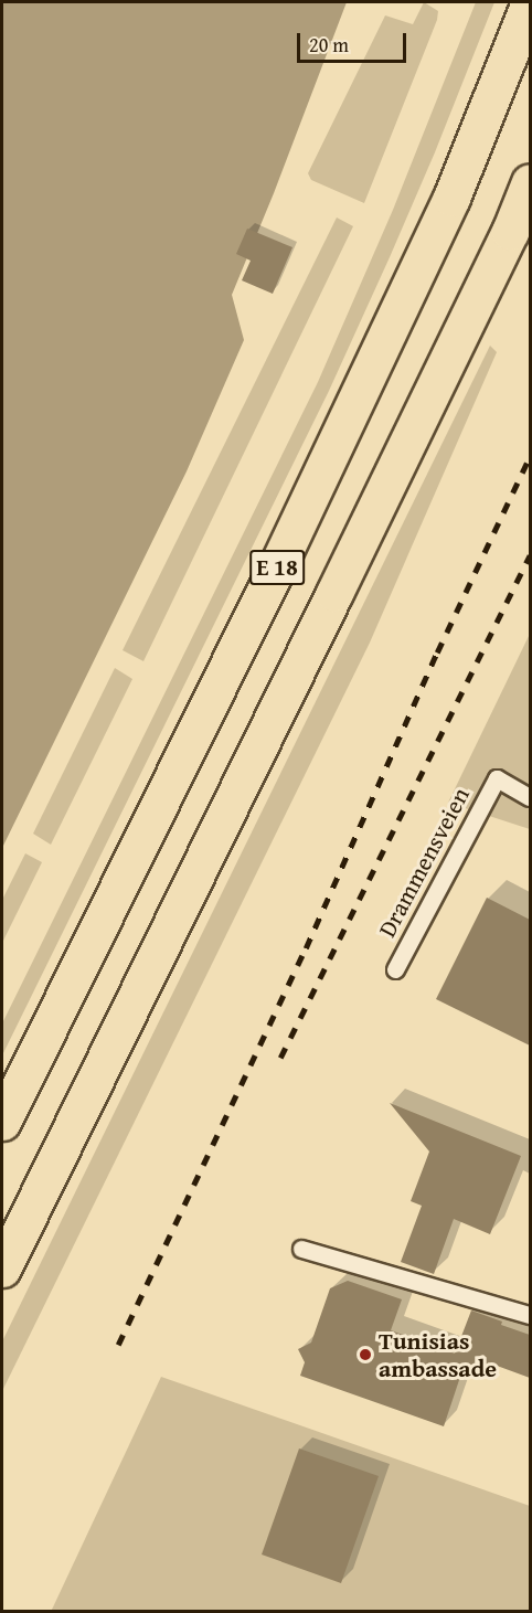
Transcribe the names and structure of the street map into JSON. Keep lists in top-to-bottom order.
{
  "streets": {
    "highway": ["E 18"],
    "lane": ["Drammensveien"]
  },
  "places": ["Tunisias ambassade"],
  "scale_bar": "20 m"
}
